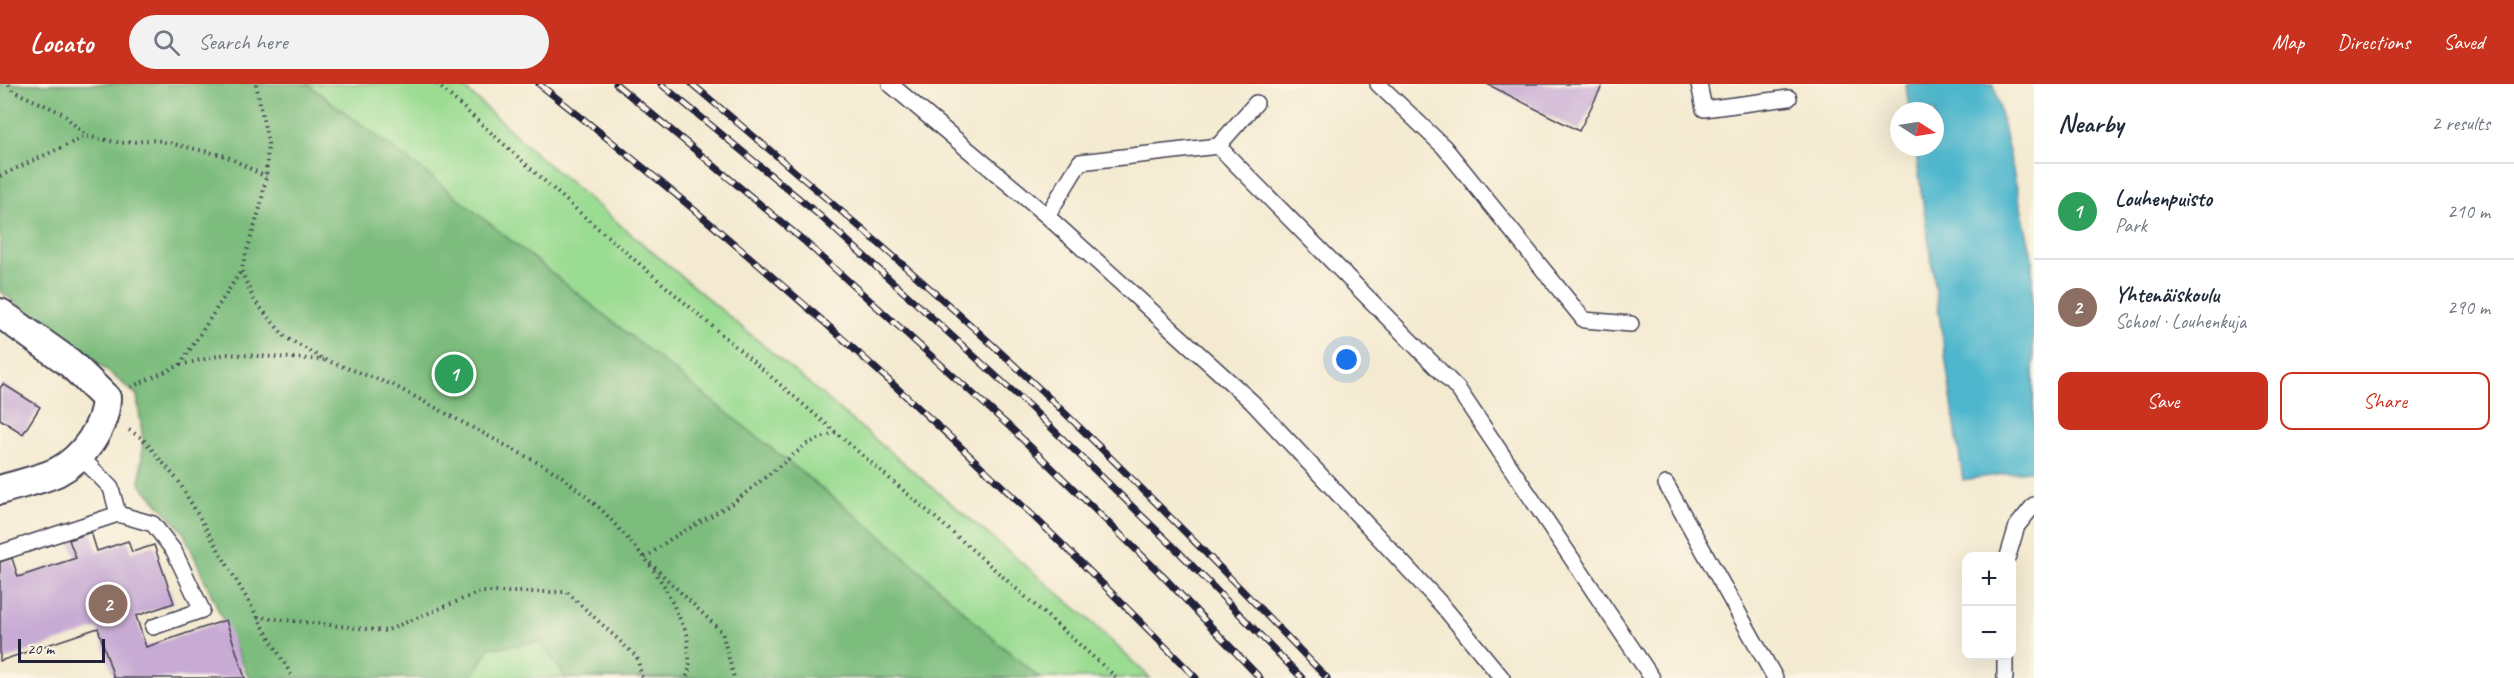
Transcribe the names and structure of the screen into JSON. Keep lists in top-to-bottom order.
{
  "scale_bar": "20 m",
  "north": "right",
  "page": {
    "header": "Locato",
    "search": "Search here",
    "nav": ["Map", "Directions", "Saved"],
    "heading": ["Nearby", "2 results"],
    "list": [
      {
        "mark": "1",
        "name": "Louhenpuisto",
        "note": "Park",
        "value": "210 m"
      },
      {
        "mark": "2",
        "name": "Yhtenäiskoulu",
        "note": "School · Louhenkuja",
        "value": "290 m"
      }
    ],
    "pins": ["1", "2"],
    "buttons": ["Save", "Share"],
    "map_buttons": ["+", "−"],
    "scale": "20 m"
  }
}
